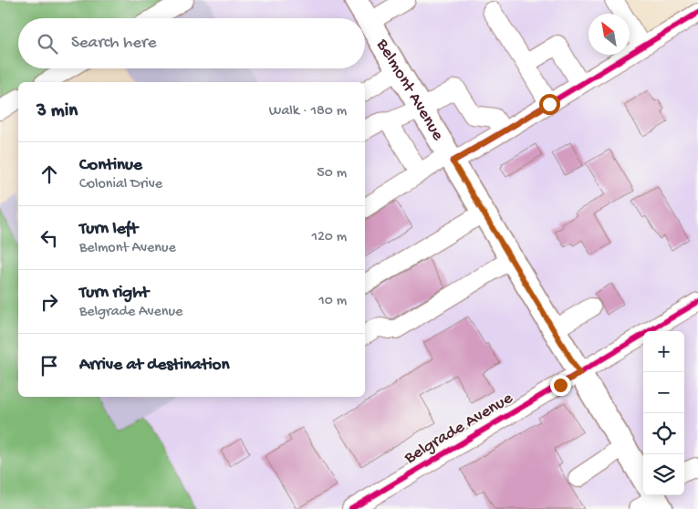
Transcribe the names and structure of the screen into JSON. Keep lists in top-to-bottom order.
{
  "streets": {
    "main road": ["Belmont Avenue"],
    "street": ["Belgrade Avenue"]
  },
  "crossings": [
    ["Belmont Avenue", "Belgrade Avenue"]
  ],
  "north": "top left",
  "page": {
    "search": "Search here",
    "heading": ["3 min", "Walk · 180 m"],
    "list": [
      ["Continue", "Colonial Drive", "50 m"],
      ["Turn left", "Belmont Avenue", "120 m"],
      ["Turn right", "Belgrade Avenue", "10 m"],
      "Arrive at destination"
    ],
    "map_buttons": ["+", "−"]
  }
}
